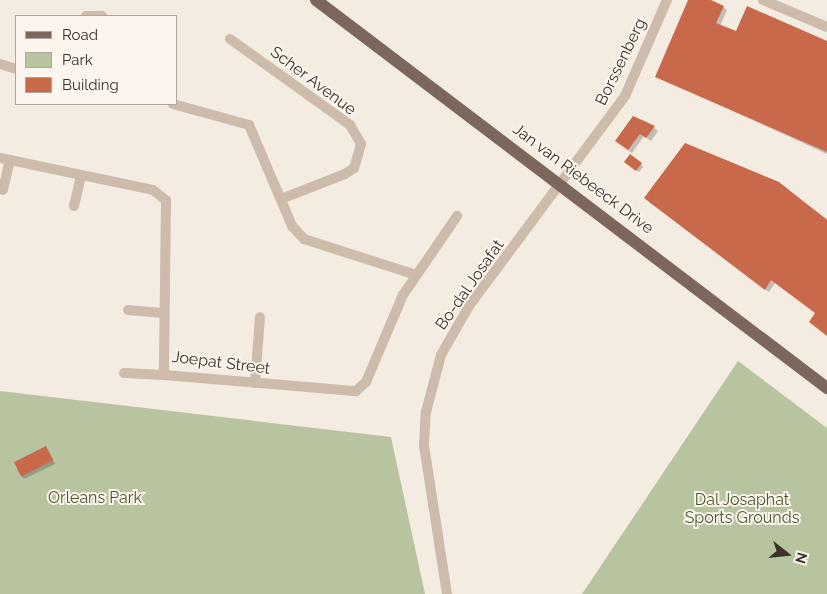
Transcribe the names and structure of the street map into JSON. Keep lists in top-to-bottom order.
{
  "streets": {
    "main road": ["Jan van Riebeeck Drive"],
    "street": [
      "Borssenberg",
      "Scher Avenue",
      "Bo-dal Josafat",
      "Joepat Street"
    ]
  },
  "crossings": [
    ["Borssenberg", "Jan van Riebeeck Drive"],
    ["Borssenberg", "Bo-dal Josafat"],
    ["Jan van Riebeeck Drive", "Bo-dal Josafat"]
  ],
  "parks": ["Orleans Park", "Dal Josaphat Sports Grounds"],
  "legend": ["Road", "Park", "Building"],
  "north": "right"
}
